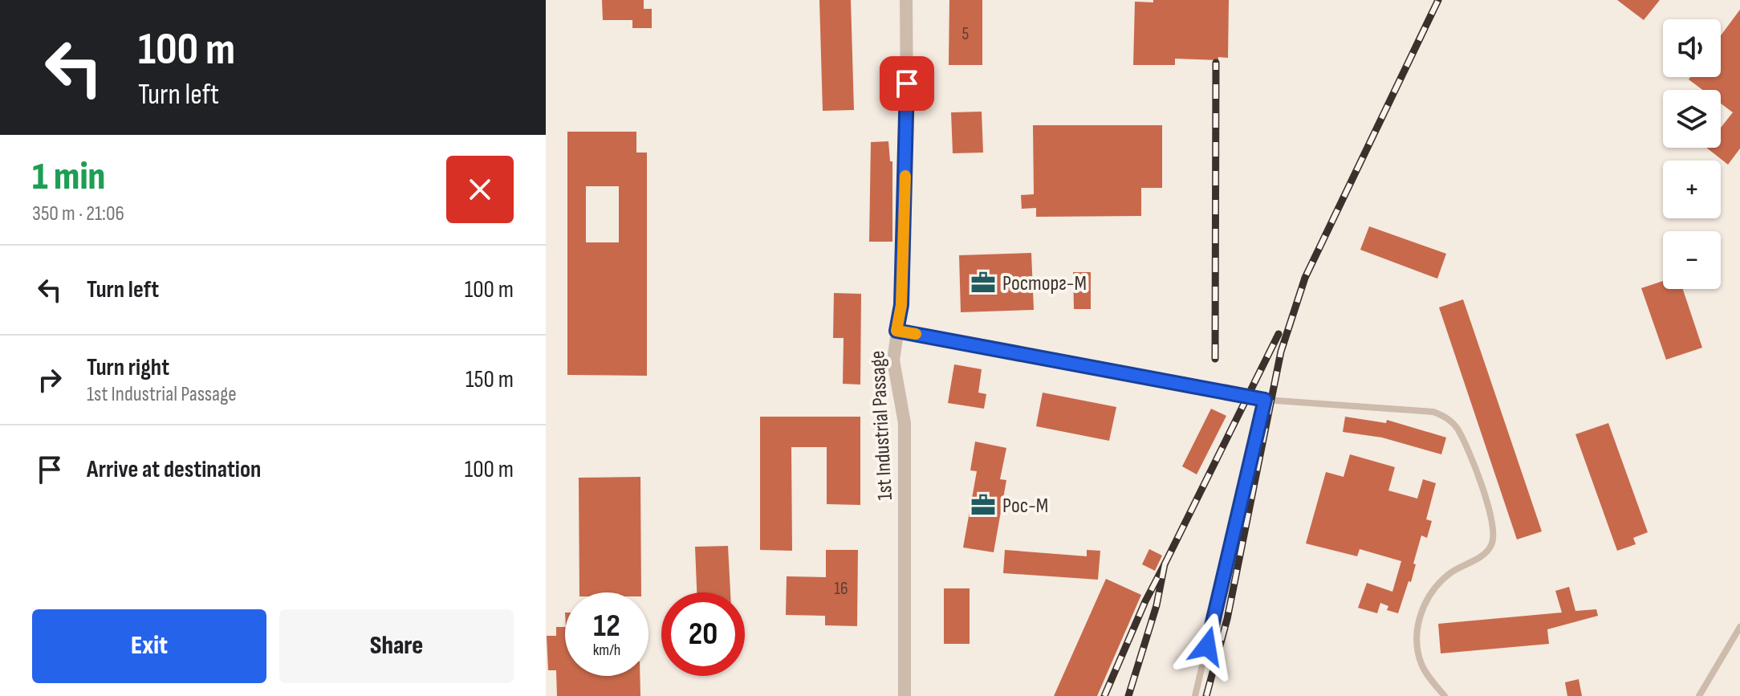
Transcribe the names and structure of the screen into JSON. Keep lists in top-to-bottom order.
{
  "streets": {
    "street": ["1st Industrial Passage"]
  },
  "places": {
    "office": ["Росторг-М", "Рос-М"]
  },
  "house_numbers": ["5", "16"],
  "page": {
    "turn": ["100 m", "Turn left"],
    "map_buttons": ["+", "−"],
    "heading": ["1 min", "350 m · 21:06"],
    "list": [
      {
        "name": "Turn left",
        "value": "100 m"
      },
      {
        "name": "Turn right",
        "note": "1st Industrial Passage",
        "value": "150 m"
      },
      {
        "name": "Arrive at destination",
        "value": "100 m"
      }
    ],
    "speed": "12 km/h",
    "limit": "20",
    "buttons": ["Exit", "Share"]
  }
}
